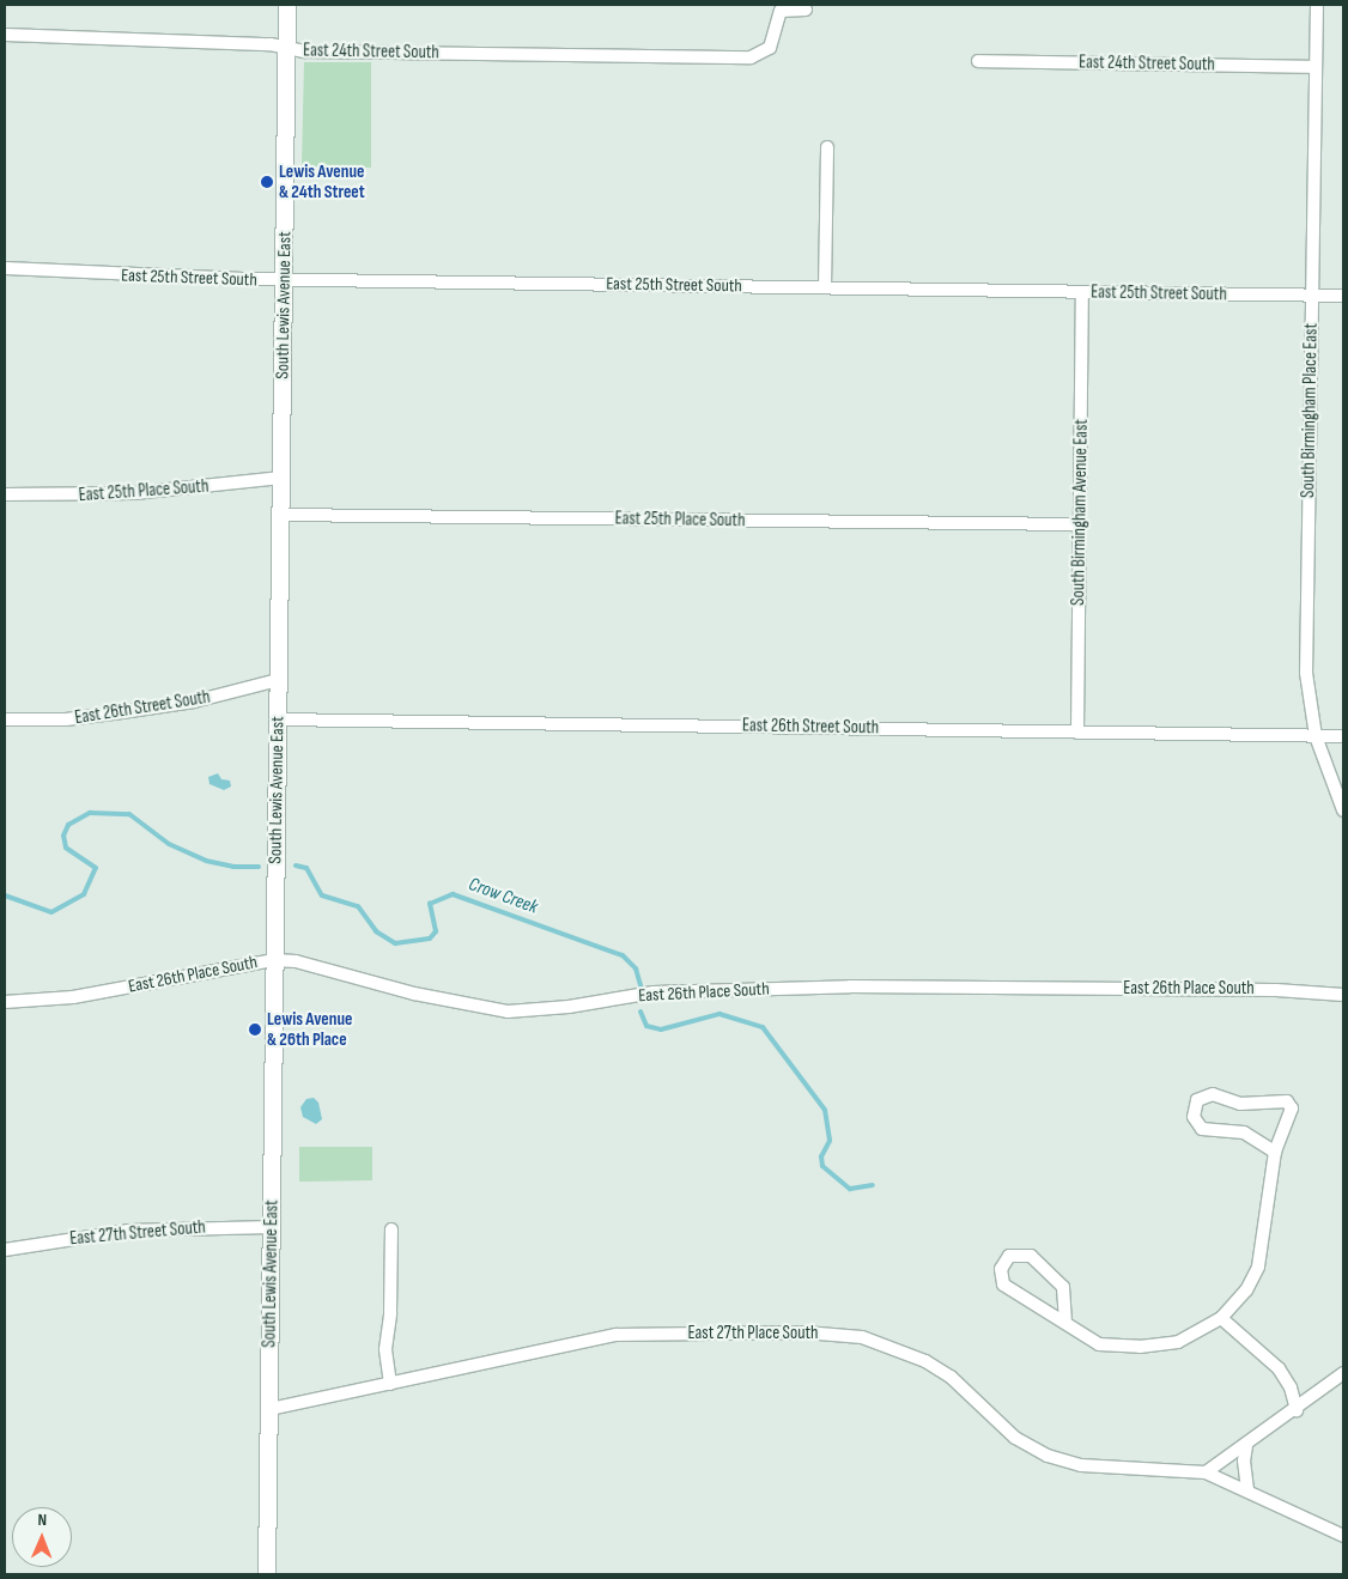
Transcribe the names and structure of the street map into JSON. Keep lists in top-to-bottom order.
{
  "streets": {
    "main road": ["South Lewis Avenue East"],
    "street": [
      "East 24th Street South",
      "East 25th Street South",
      "South Birmingham Place East",
      "East 25th Place South",
      "South Birmingham Avenue East",
      "East 26th Street South",
      "East 26th Place South",
      "East 27th Street South",
      "East 27th Place South"
    ]
  },
  "crossings": [
    ["East 24th Street South", "South Lewis Avenue East"],
    ["East 24th Street South", "South Birmingham Place East"],
    ["East 25th Street South", "South Lewis Avenue East"],
    ["East 25th Street South", "South Birmingham Place East"],
    ["East 25th Street South", "South Birmingham Avenue East"],
    ["South Lewis Avenue East", "East 25th Place South"],
    ["South Lewis Avenue East", "East 26th Street South"],
    ["South Lewis Avenue East", "East 26th Place South"],
    ["South Lewis Avenue East", "East 27th Street South"],
    ["South Lewis Avenue East", "East 27th Place South"],
    ["South Birmingham Place East", "East 26th Street South"],
    ["East 25th Place South", "South Birmingham Avenue East"],
    ["South Birmingham Avenue East", "East 26th Street South"]
  ],
  "water": ["Crow Creek"],
  "places": ["Lewis Avenue & 24th Street", "Lewis Avenue & 26th Place"],
  "north": "top"
}
